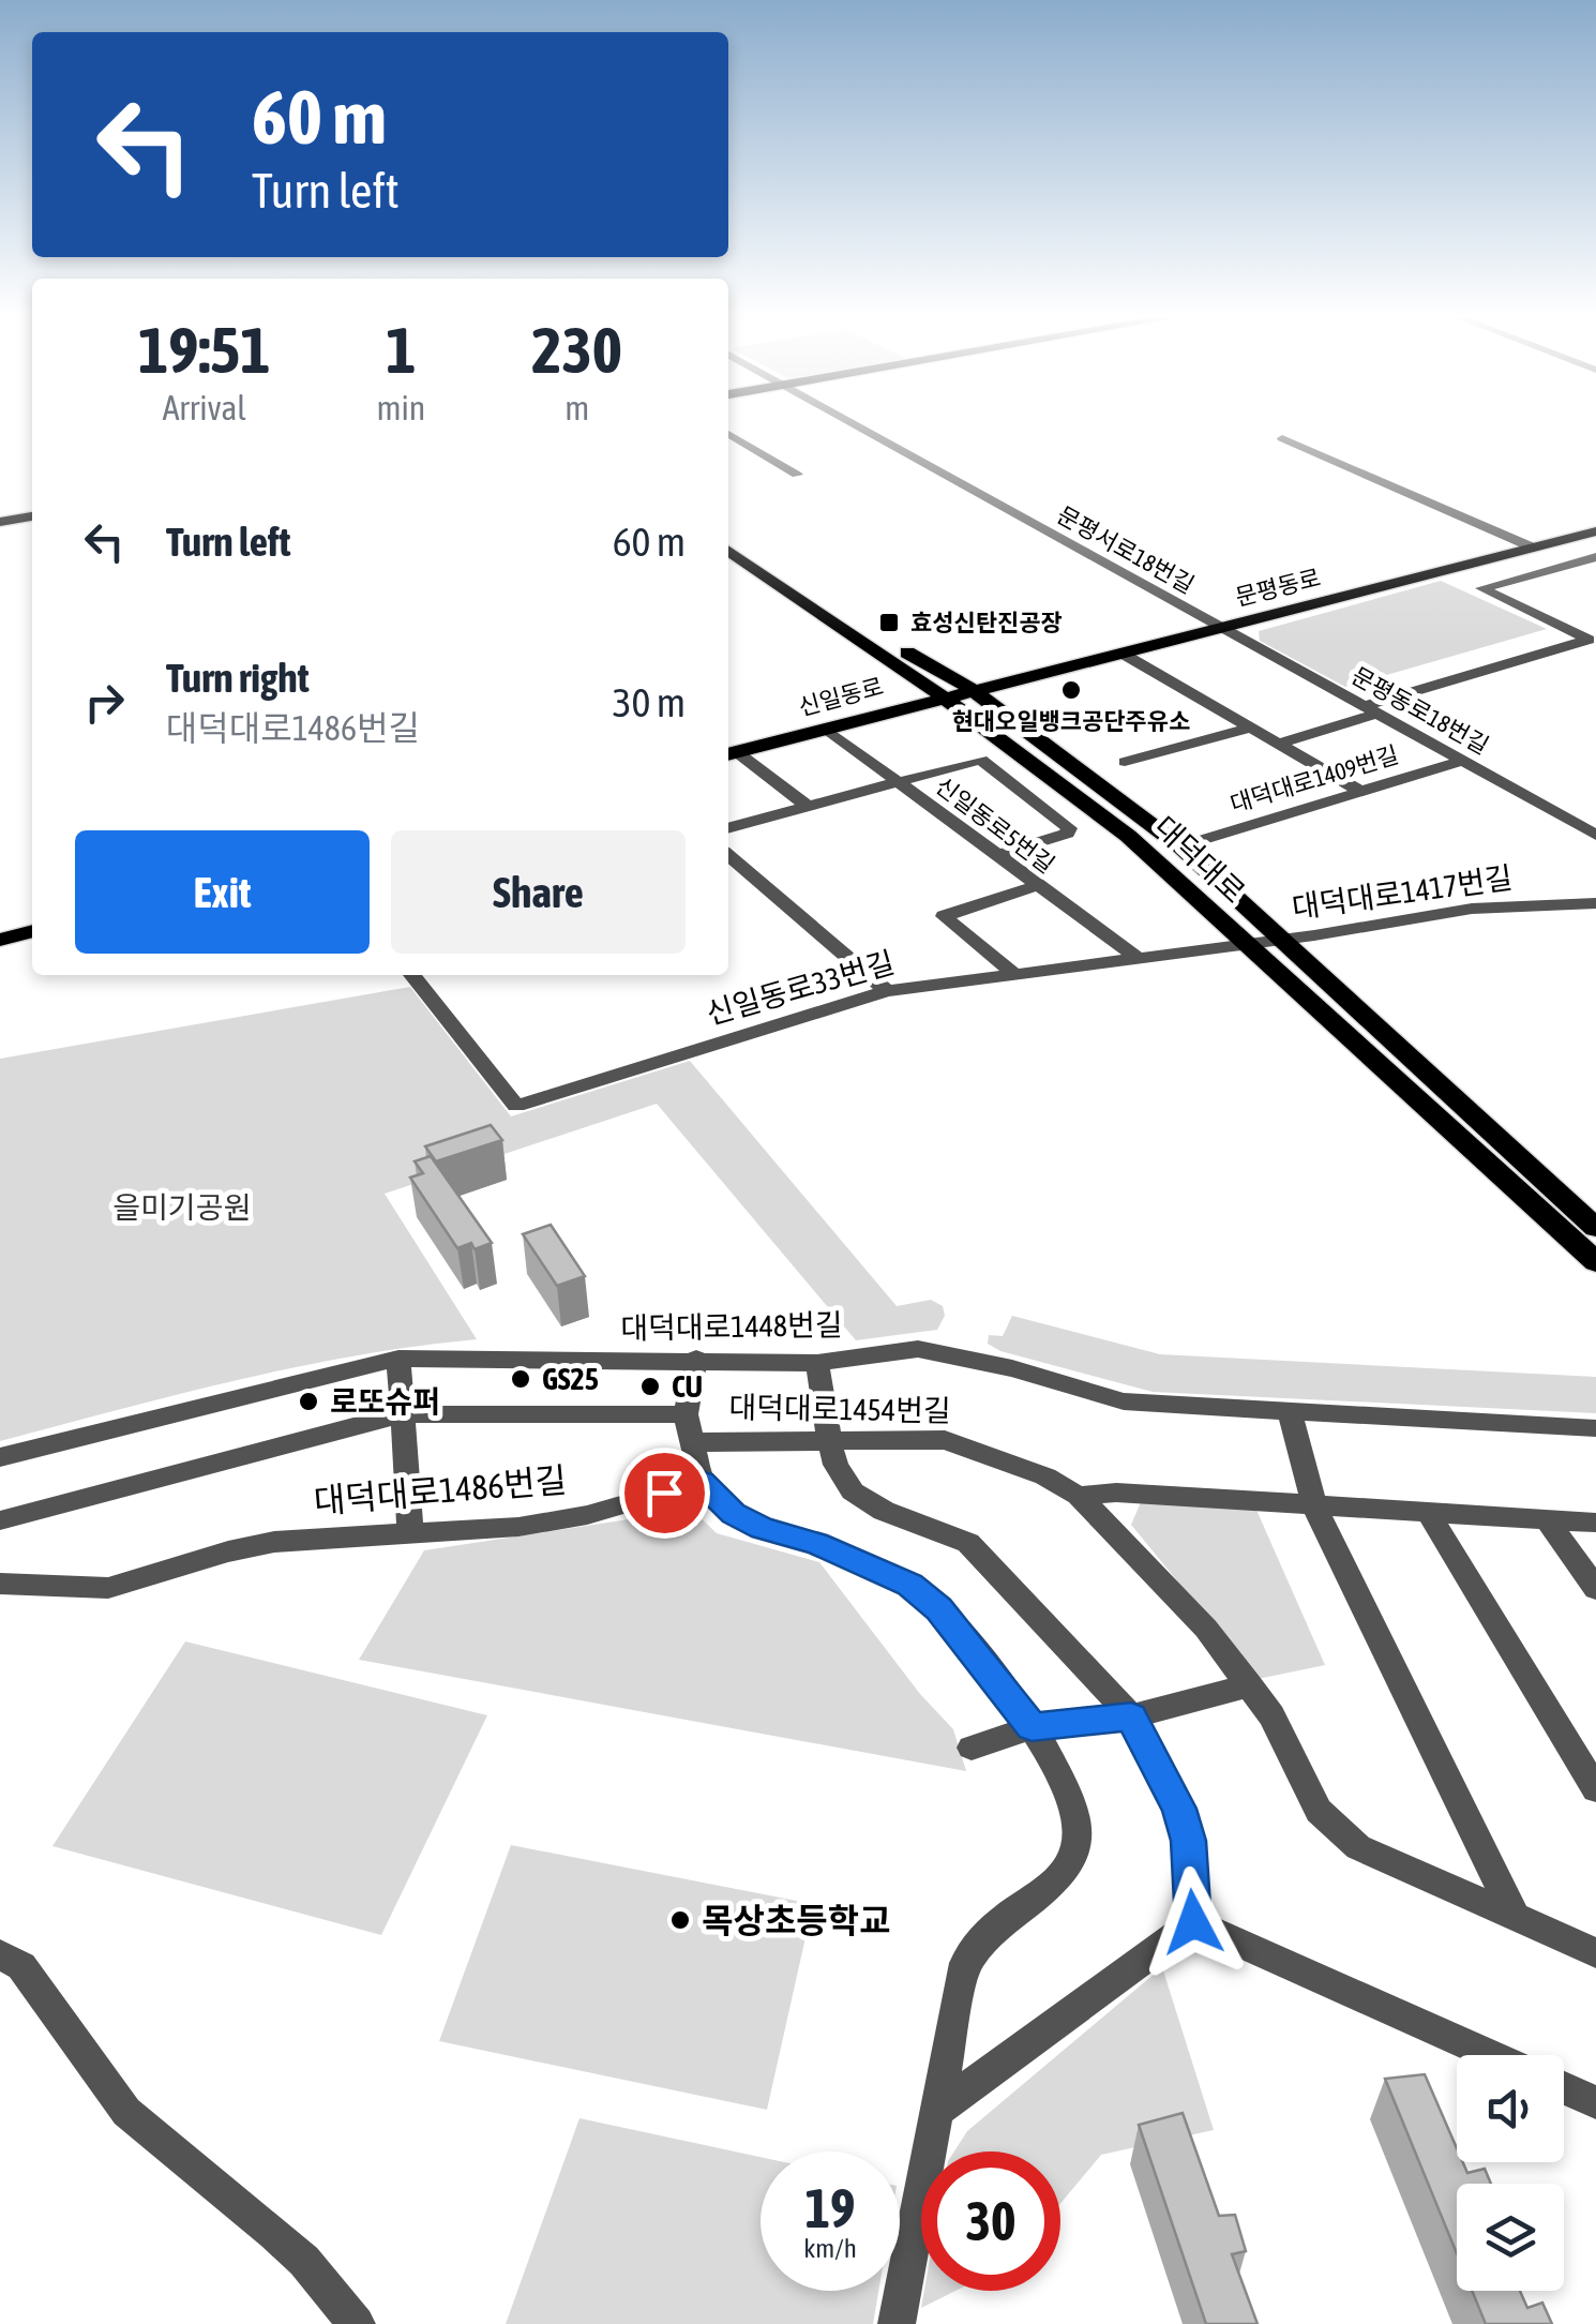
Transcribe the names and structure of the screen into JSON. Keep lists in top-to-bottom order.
{
  "streets": {
    "main road": ["문평동로", "신일동로", "대덕대로"],
    "street": [
      "문평서로18번길",
      "문평동로18번길",
      "대덕대로1409번길",
      "신일동로5번길",
      "대덕대로1417번길",
      "신일동로33번길",
      "대덕대로1448번길",
      "대덕대로1454번길",
      "대덕대로1486번길"
    ]
  },
  "crossings": [
    ["문평서로18번길", "문평동로"],
    ["문평서로18번길", "문평동로18번길"],
    ["문평동로", "신일동로"],
    ["문평동로", "문평동로18번길"],
    ["문평동로", "대덕대로"],
    ["신일동로", "신일동로5번길"],
    ["신일동로", "대덕대로"],
    ["문평동로18번길", "대덕대로1409번길"],
    ["대덕대로1409번길", "대덕대로"],
    ["신일동로5번길", "신일동로33번길"],
    ["대덕대로", "대덕대로1417번길"],
    ["대덕대로", "신일동로33번길"],
    ["대덕대로1417번길", "신일동로33번길"]
  ],
  "parks": ["을미기공원"],
  "places": {
    "transit": ["효성신탄진공장"],
    "other": [
      "현대오일뱅크공단주유소",
      "GS25",
      "CU",
      "로또슈퍼",
      "목상초등학교"
    ]
  },
  "page": {
    "turn": ["60 m", "Turn left"],
    "eta": [
      "19:51",
      "Arrival",
      "1",
      "min",
      "230",
      "m"
    ],
    "list": [
      {
        "name": "Turn left",
        "value": "60 m"
      },
      {
        "name": "Turn right",
        "note": "대덕대로1486번길",
        "value": "30 m"
      }
    ],
    "buttons": ["Exit", "Share"],
    "speed": "19 km/h",
    "limit": "30"
  }
}
